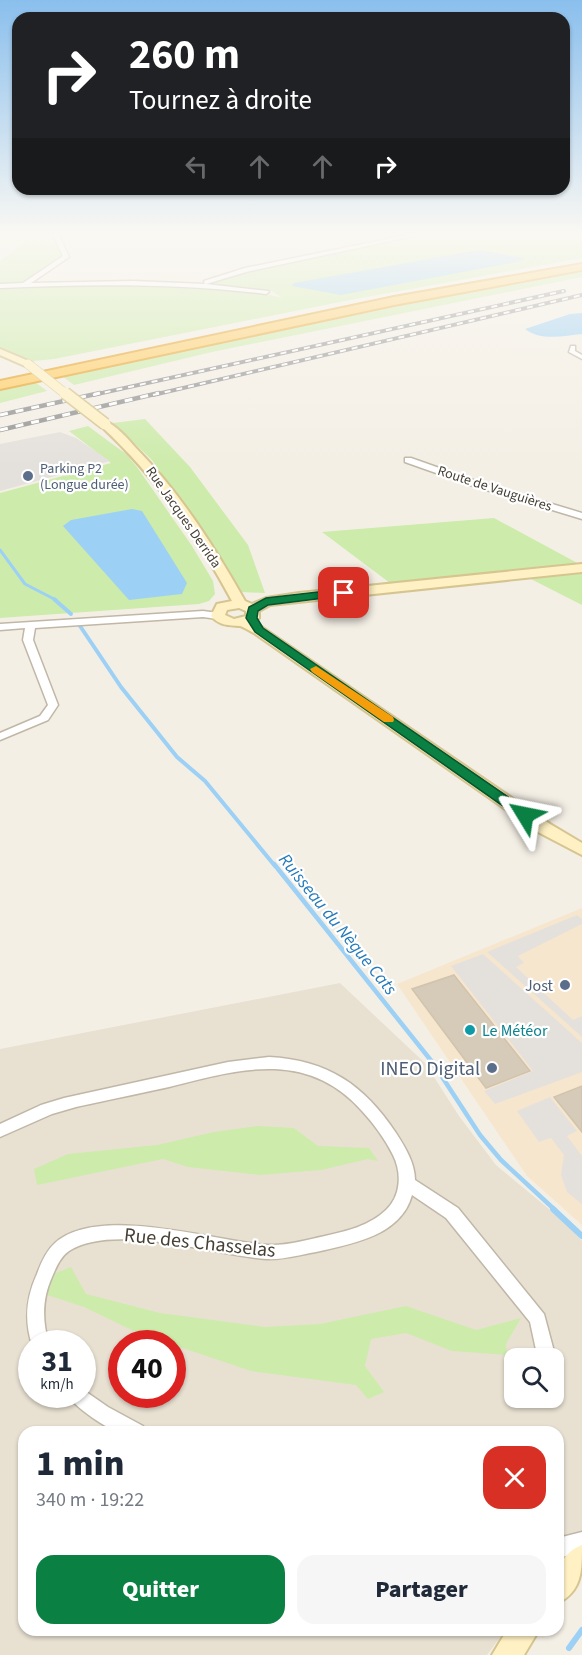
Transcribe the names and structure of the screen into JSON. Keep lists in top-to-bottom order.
{
  "streets": {
    "street": ["Route de Vauguières", "Rue Jacques Derrida", "Rue des Chasselas"]
  },
  "water": ["Ruisseau du Nègue Cats"],
  "places": [
    "Parking P2 (Longue durée)",
    "Jost",
    "Le Météor",
    "INEO Digital"
  ],
  "page": {
    "turn": ["260 m", "Tournez à droite"],
    "speed": "31 km/h",
    "limit": "40",
    "heading": ["1 min", "340 m · 19:22"],
    "buttons": ["Quitter", "Partager"]
  }
}
